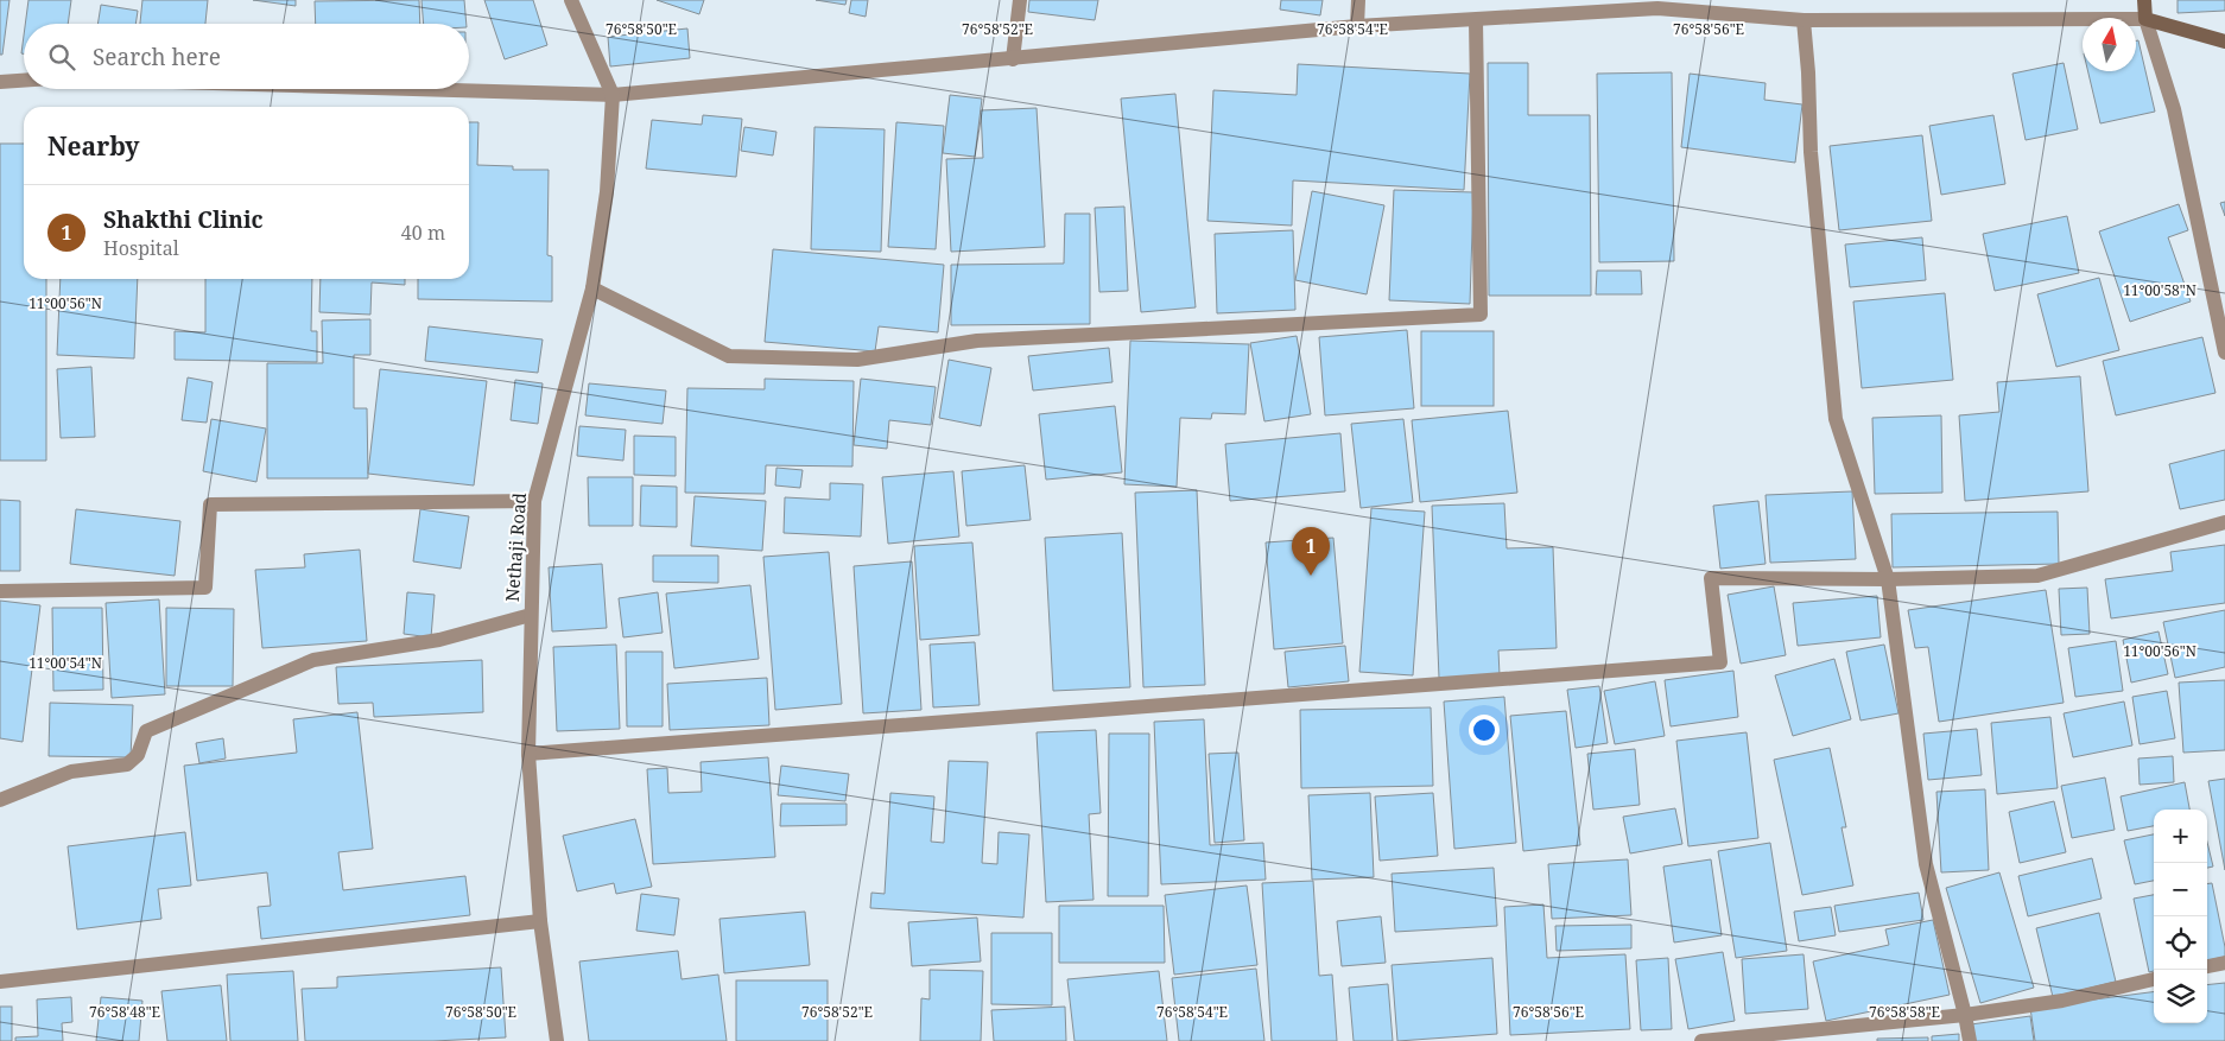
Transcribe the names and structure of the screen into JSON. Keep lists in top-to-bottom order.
{
  "streets": {
    "street": ["Nethaji Road"]
  },
  "north": "top",
  "page": {
    "search": "Search here",
    "heading": "Nearby",
    "list": [
      {
        "mark": "1",
        "name": "Shakthi Clinic",
        "note": "Hospital",
        "value": "40 m"
      }
    ],
    "pins": "1",
    "map_buttons": ["+", "−"]
  },
  "coordinates": [
    "76°58'50\"E",
    "76°58'52\"E",
    "76°58'54\"E",
    "76°58'56\"E",
    "11°00'58\"N",
    "11°00'56\"N",
    "11°00'54\"N",
    "76°58'48\"E",
    "76°58'58\"E"
  ]
}
